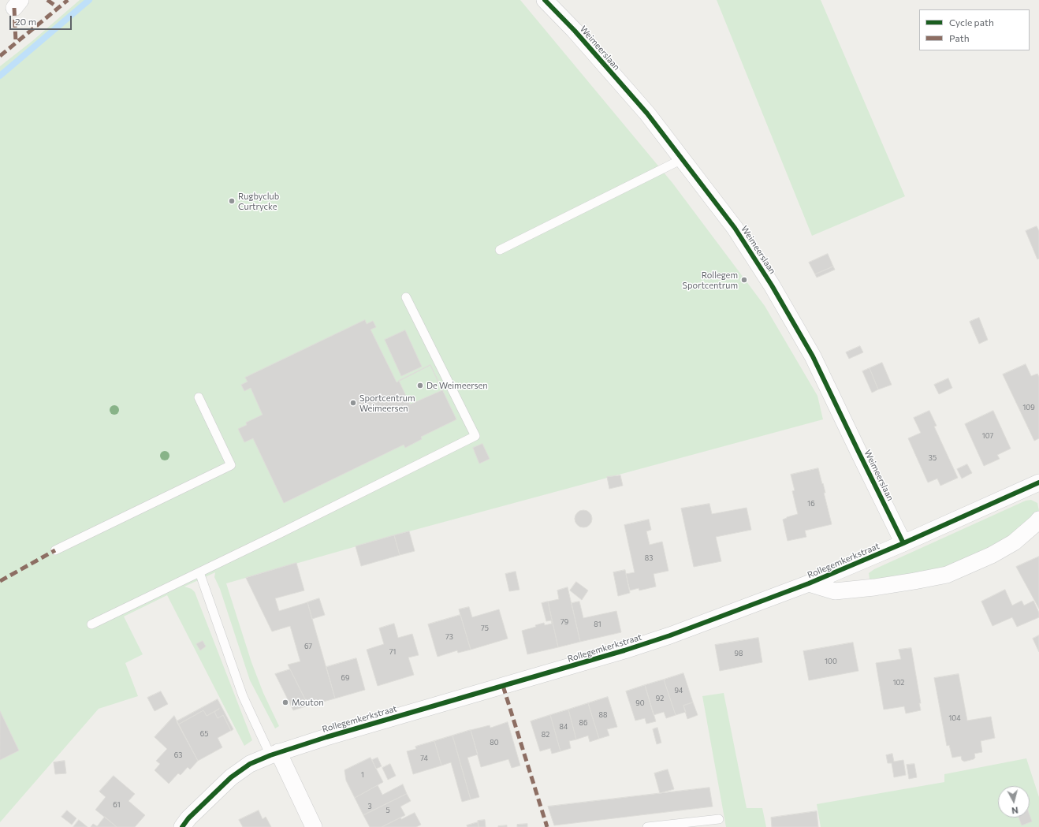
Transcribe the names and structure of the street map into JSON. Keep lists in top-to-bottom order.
{
  "streets": {
    "street": ["Weimeerslaan", "Rollegemkerkstraat"]
  },
  "crossings": [
    ["Weimeerslaan", "Rollegemkerkstraat"]
  ],
  "places": [
    "Rugbyclub Curtrycke",
    "Rollegem Sportcentrum",
    "De Weimeersen",
    "Sportcentrum Weimeersen",
    "Mouton"
  ],
  "house_numbers": [
    "109",
    "107",
    "35",
    "16",
    "83",
    "79",
    "81",
    "75",
    "73",
    "67",
    "71",
    "98",
    "100",
    "69",
    "102",
    "94",
    "92",
    "90",
    "88",
    "104",
    "86",
    "84",
    "65",
    "82",
    "80",
    "63",
    "74",
    "1",
    "61",
    "3",
    "5"
  ],
  "legend": ["Cycle path", "Path"],
  "scale_bar": "20 m",
  "north": "bottom"
}
